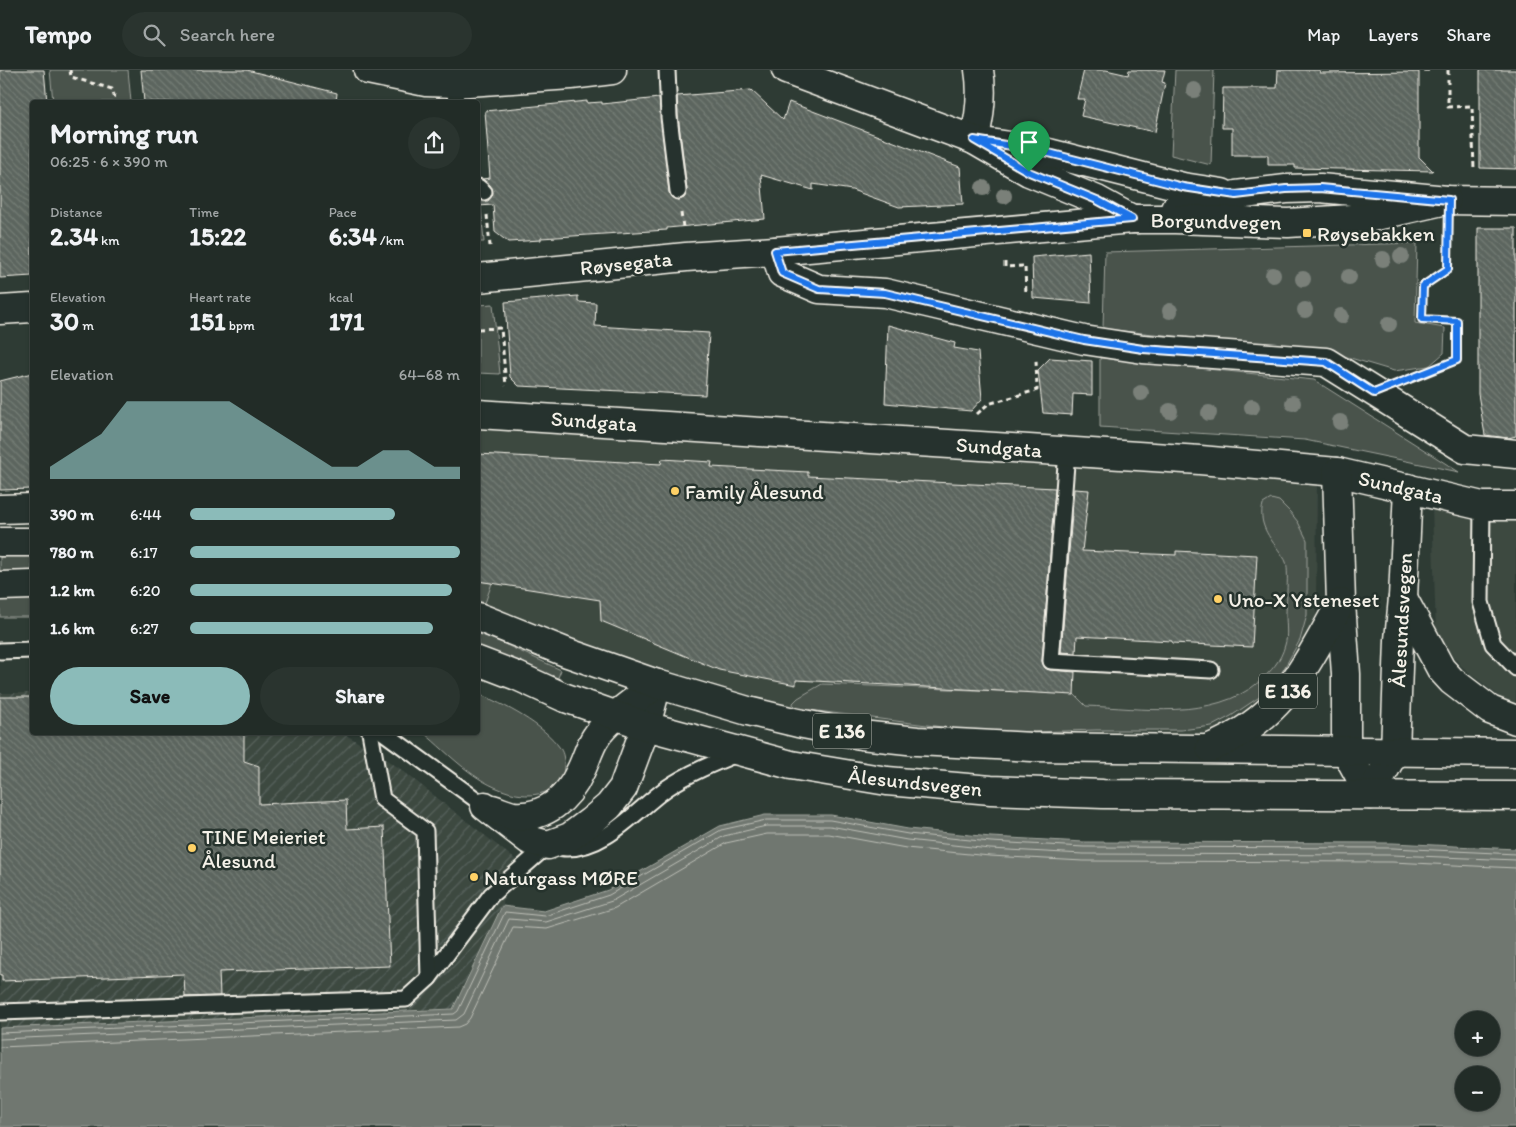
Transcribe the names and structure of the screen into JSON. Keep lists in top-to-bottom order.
{
  "streets": {
    "main road": [
      "Borgundvegen",
      "Røysegata",
      "Sundgata",
      "Ålesundsvegen",
      "E 136"
    ]
  },
  "crossings": [
    ["Borgundvegen", "Røysegata"],
    ["Sundgata", "Ålesundsvegen"],
    ["Ålesundsvegen", "E 136"]
  ],
  "places": {
    "transit": ["Røysebakken"],
    "other": [
      "Family Ålesund",
      "Uno-X Ysteneset",
      "TINE Meieriet Ålesund",
      "Naturgass MØRE"
    ]
  },
  "page": {
    "header": "Tempo",
    "search": "Search here",
    "nav": ["Map", "Layers", "Share"],
    "heading": ["Morning run", "06:25 · 6 × 390 m"],
    "stats": [
      ["Distance", "2.34 km"],
      ["Time", "15:22"],
      ["Pace", "6:34 /km"],
      ["Elevation", "30 m"],
      ["Heart rate", "151 bpm"],
      ["kcal", "171"]
    ],
    "chart": ["Elevation", "64–68 m"],
    "list": [
      {
        "name": "390 m",
        "note": "6:44"
      },
      {
        "name": "780 m",
        "note": "6:17"
      },
      {
        "name": "1.2 km",
        "note": "6:20"
      },
      {
        "name": "1.6 km",
        "note": "6:27"
      }
    ],
    "buttons": ["Save", "Share"],
    "map_buttons": ["+", "−"]
  }
}
